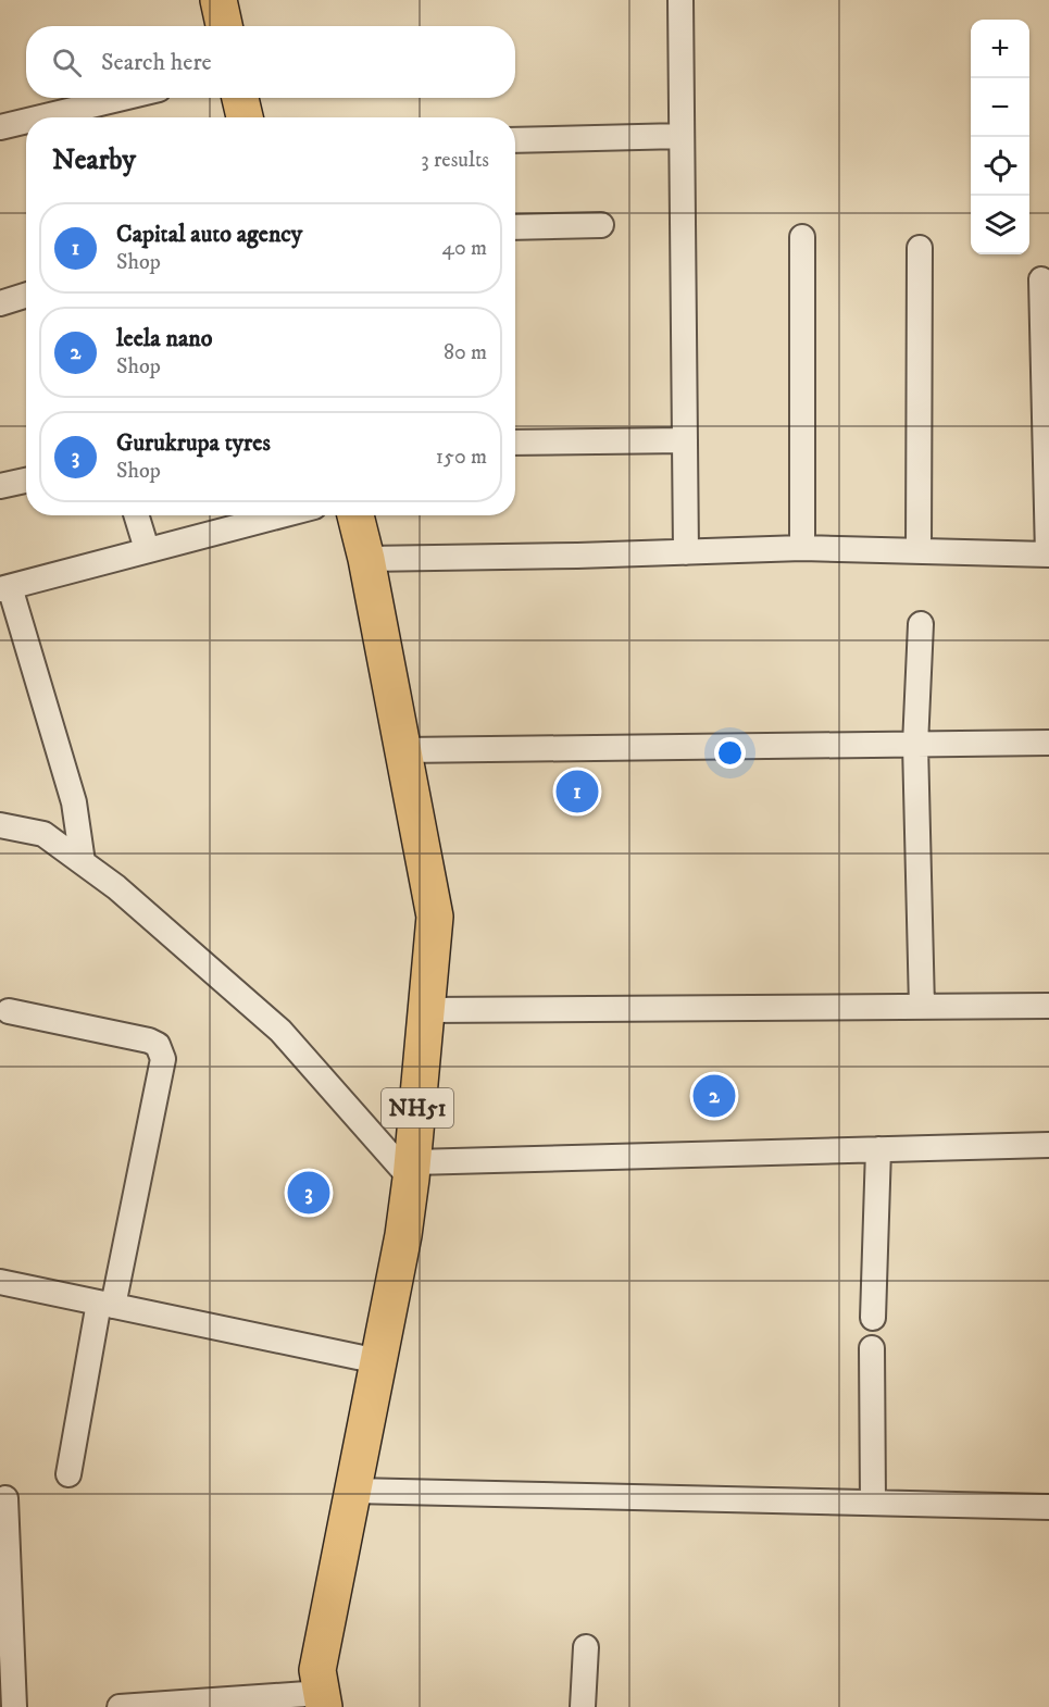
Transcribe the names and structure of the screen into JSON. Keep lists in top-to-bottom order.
{
  "streets": {
    "highway": ["NH51"]
  },
  "page": {
    "map_buttons": ["+", "−"],
    "search": "Search here",
    "heading": ["Nearby", "3 results"],
    "list": [
      {
        "mark": "1",
        "name": "Capital auto agency",
        "note": "Shop",
        "value": "40 m"
      },
      {
        "mark": "2",
        "name": "leela nano",
        "note": "Shop",
        "value": "80 m"
      },
      {
        "mark": "3",
        "name": "Gurukrupa tyres",
        "note": "Shop",
        "value": "150 m"
      }
    ],
    "pins": ["1", "2", "3"]
  }
}
